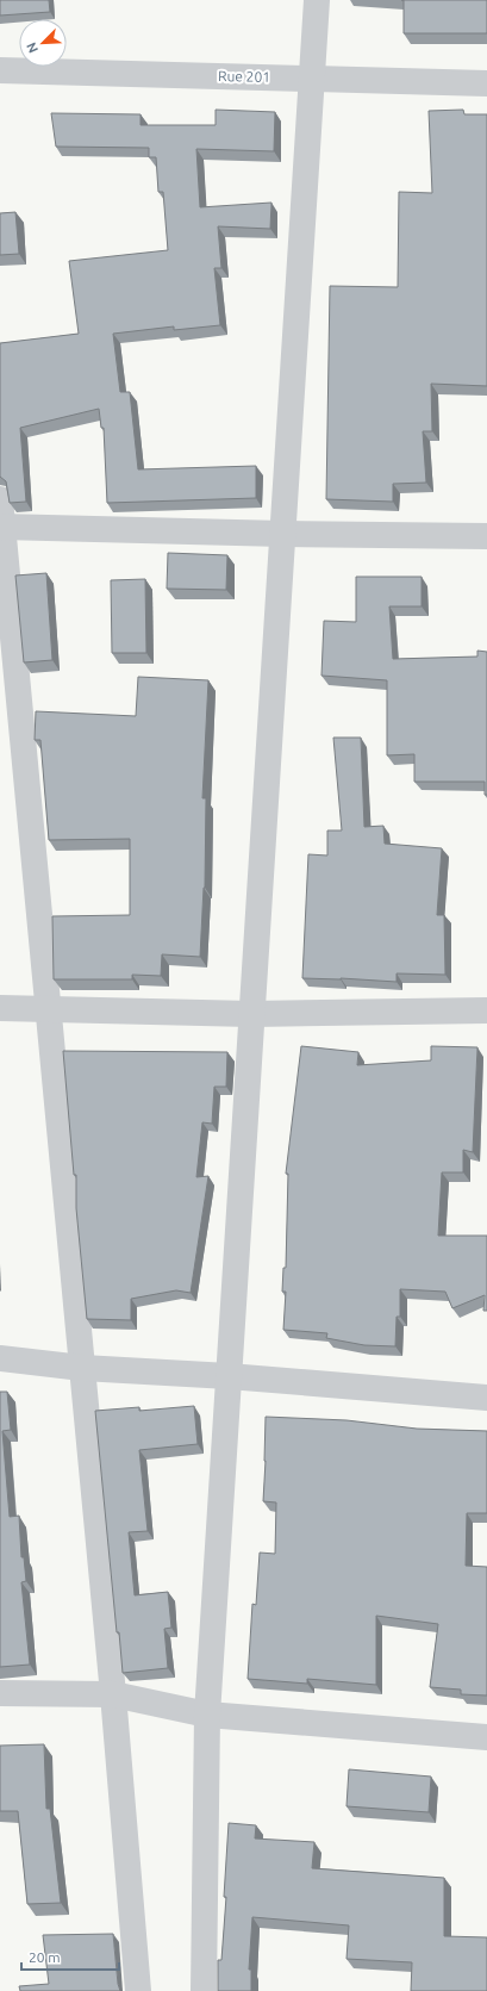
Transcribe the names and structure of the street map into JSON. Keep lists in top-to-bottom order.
{
  "streets": {
    "street": ["Rue 201"]
  },
  "scale_bar": "20 m",
  "north": "bottom left"
}
